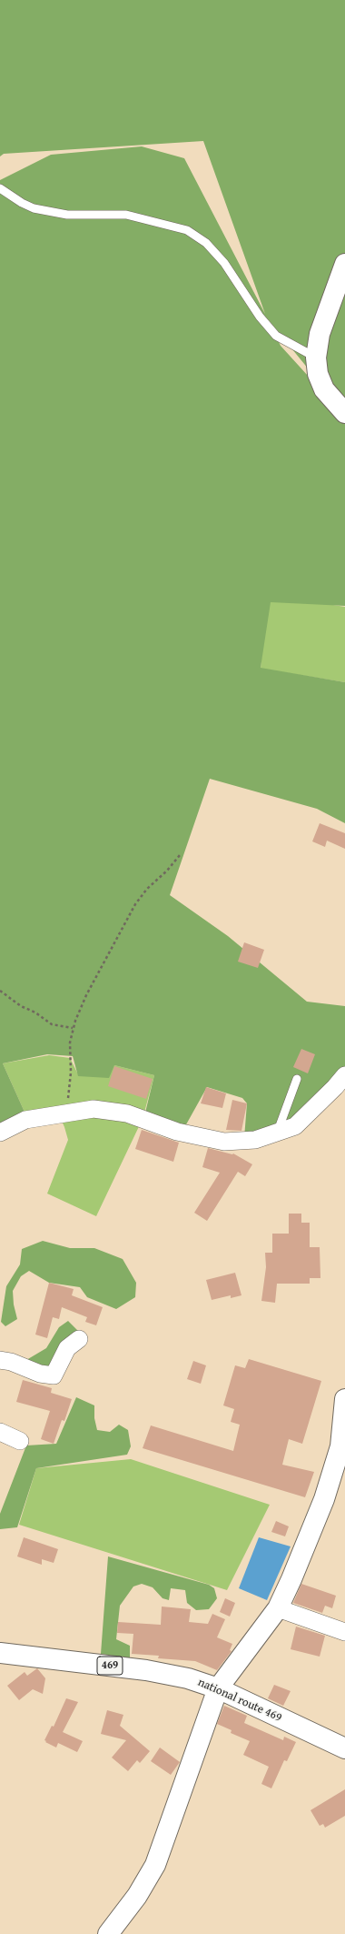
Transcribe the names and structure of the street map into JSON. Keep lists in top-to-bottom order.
{
  "streets": {
    "main road": ["469", "national route 469"]
  }
}
